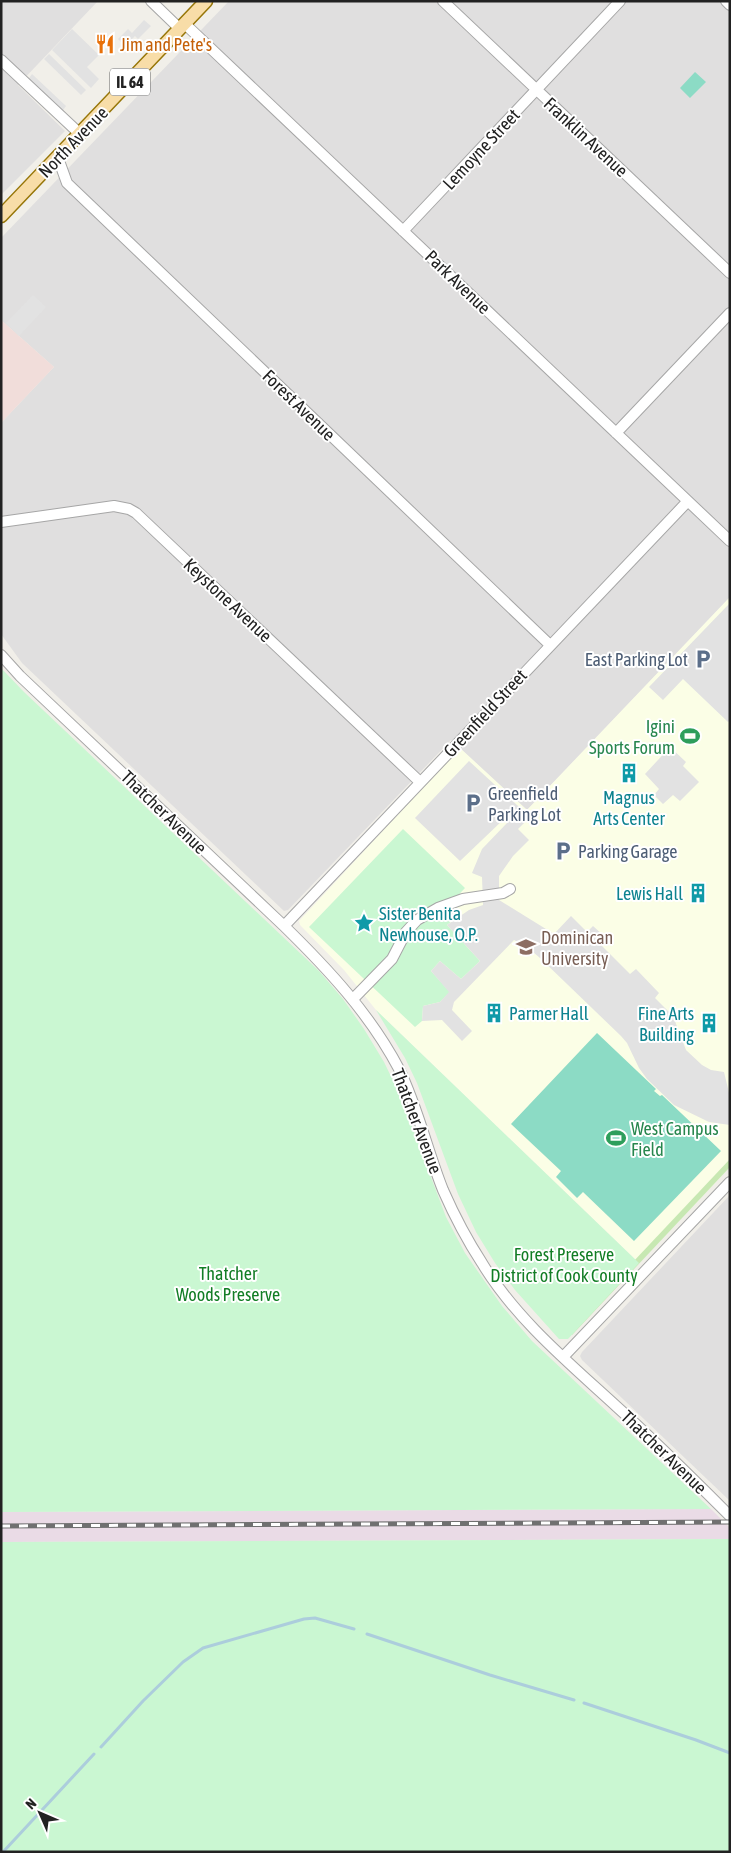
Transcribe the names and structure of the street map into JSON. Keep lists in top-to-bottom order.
{
  "streets": {
    "main road": ["IL 64", "North Avenue"],
    "street": [
      "Franklin Avenue",
      "Lemoyne Street",
      "Park Avenue",
      "Forest Avenue",
      "Keystone Avenue",
      "Greenfield Street",
      "Thatcher Avenue"
    ]
  },
  "crossings": [
    ["Franklin Avenue", "Lemoyne Street"],
    ["North Avenue", "Park Avenue"],
    ["North Avenue", "Forest Avenue"],
    ["Lemoyne Street", "Park Avenue"],
    ["Park Avenue", "Greenfield Street"],
    ["Forest Avenue", "Greenfield Street"],
    ["Keystone Avenue", "Greenfield Street"],
    ["Greenfield Street", "Thatcher Avenue"]
  ],
  "parks": ["Forest Preserve District of Cook County", "Thatcher Woods Preserve"],
  "places": {
    "restaurant": ["Jim and Pete's"],
    "parking": ["East Parking Lot", "Greenfield Parking Lot", "Parking Garage"],
    "sports": ["Igini Sports Forum", "West Campus Field"],
    "building": [
      "Magnus Arts Center",
      "Lewis Hall",
      "Parmer Hall",
      "Fine Arts Building"
    ],
    "place": ["Sister Benita Newhouse, O.P."],
    "school or university": ["Dominican University"]
  },
  "north": "top left"
}
